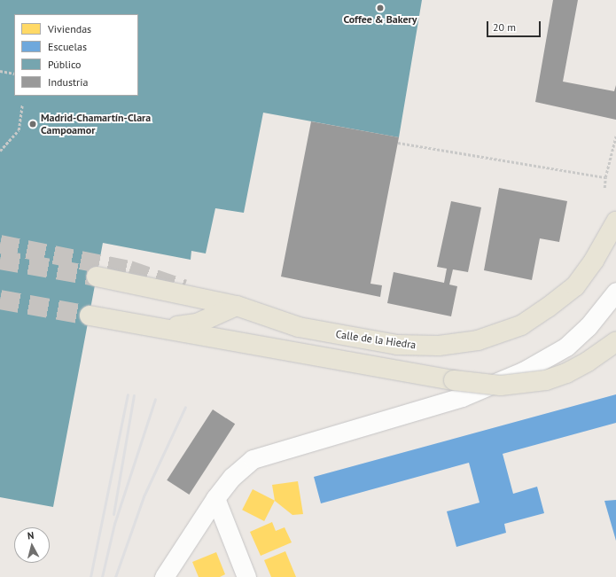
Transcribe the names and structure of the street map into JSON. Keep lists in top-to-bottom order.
{
  "streets": {
    "main road": ["Calle de la Hiedra"]
  },
  "places": ["Coffee & Bakery", "Madrid-Chamartín-Clara Campoamor"],
  "legend": [
    "Viviendas",
    "Escuelas",
    "Público",
    "Industria"
  ],
  "scale_bar": "20 m",
  "north": "top"
}
